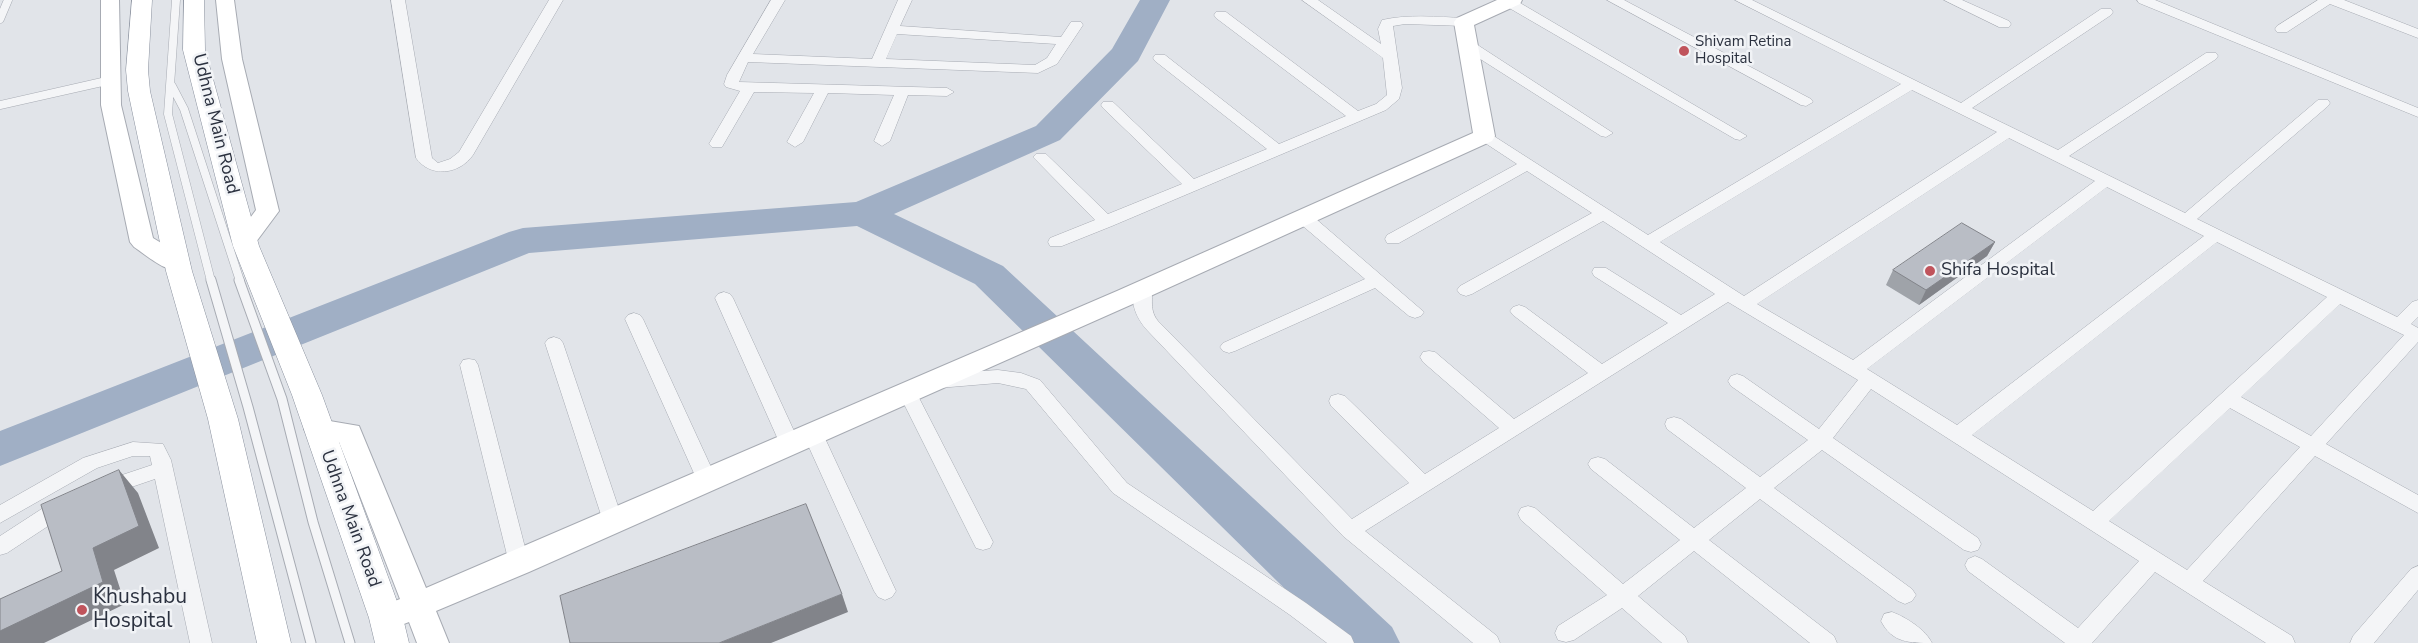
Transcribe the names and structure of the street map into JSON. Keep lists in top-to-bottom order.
{
  "streets": {
    "highway": ["Udhna Main Road"]
  },
  "places": ["Shivam Retina Hospital", "Shifa Hospital", "Khushabu Hospital"]
}
